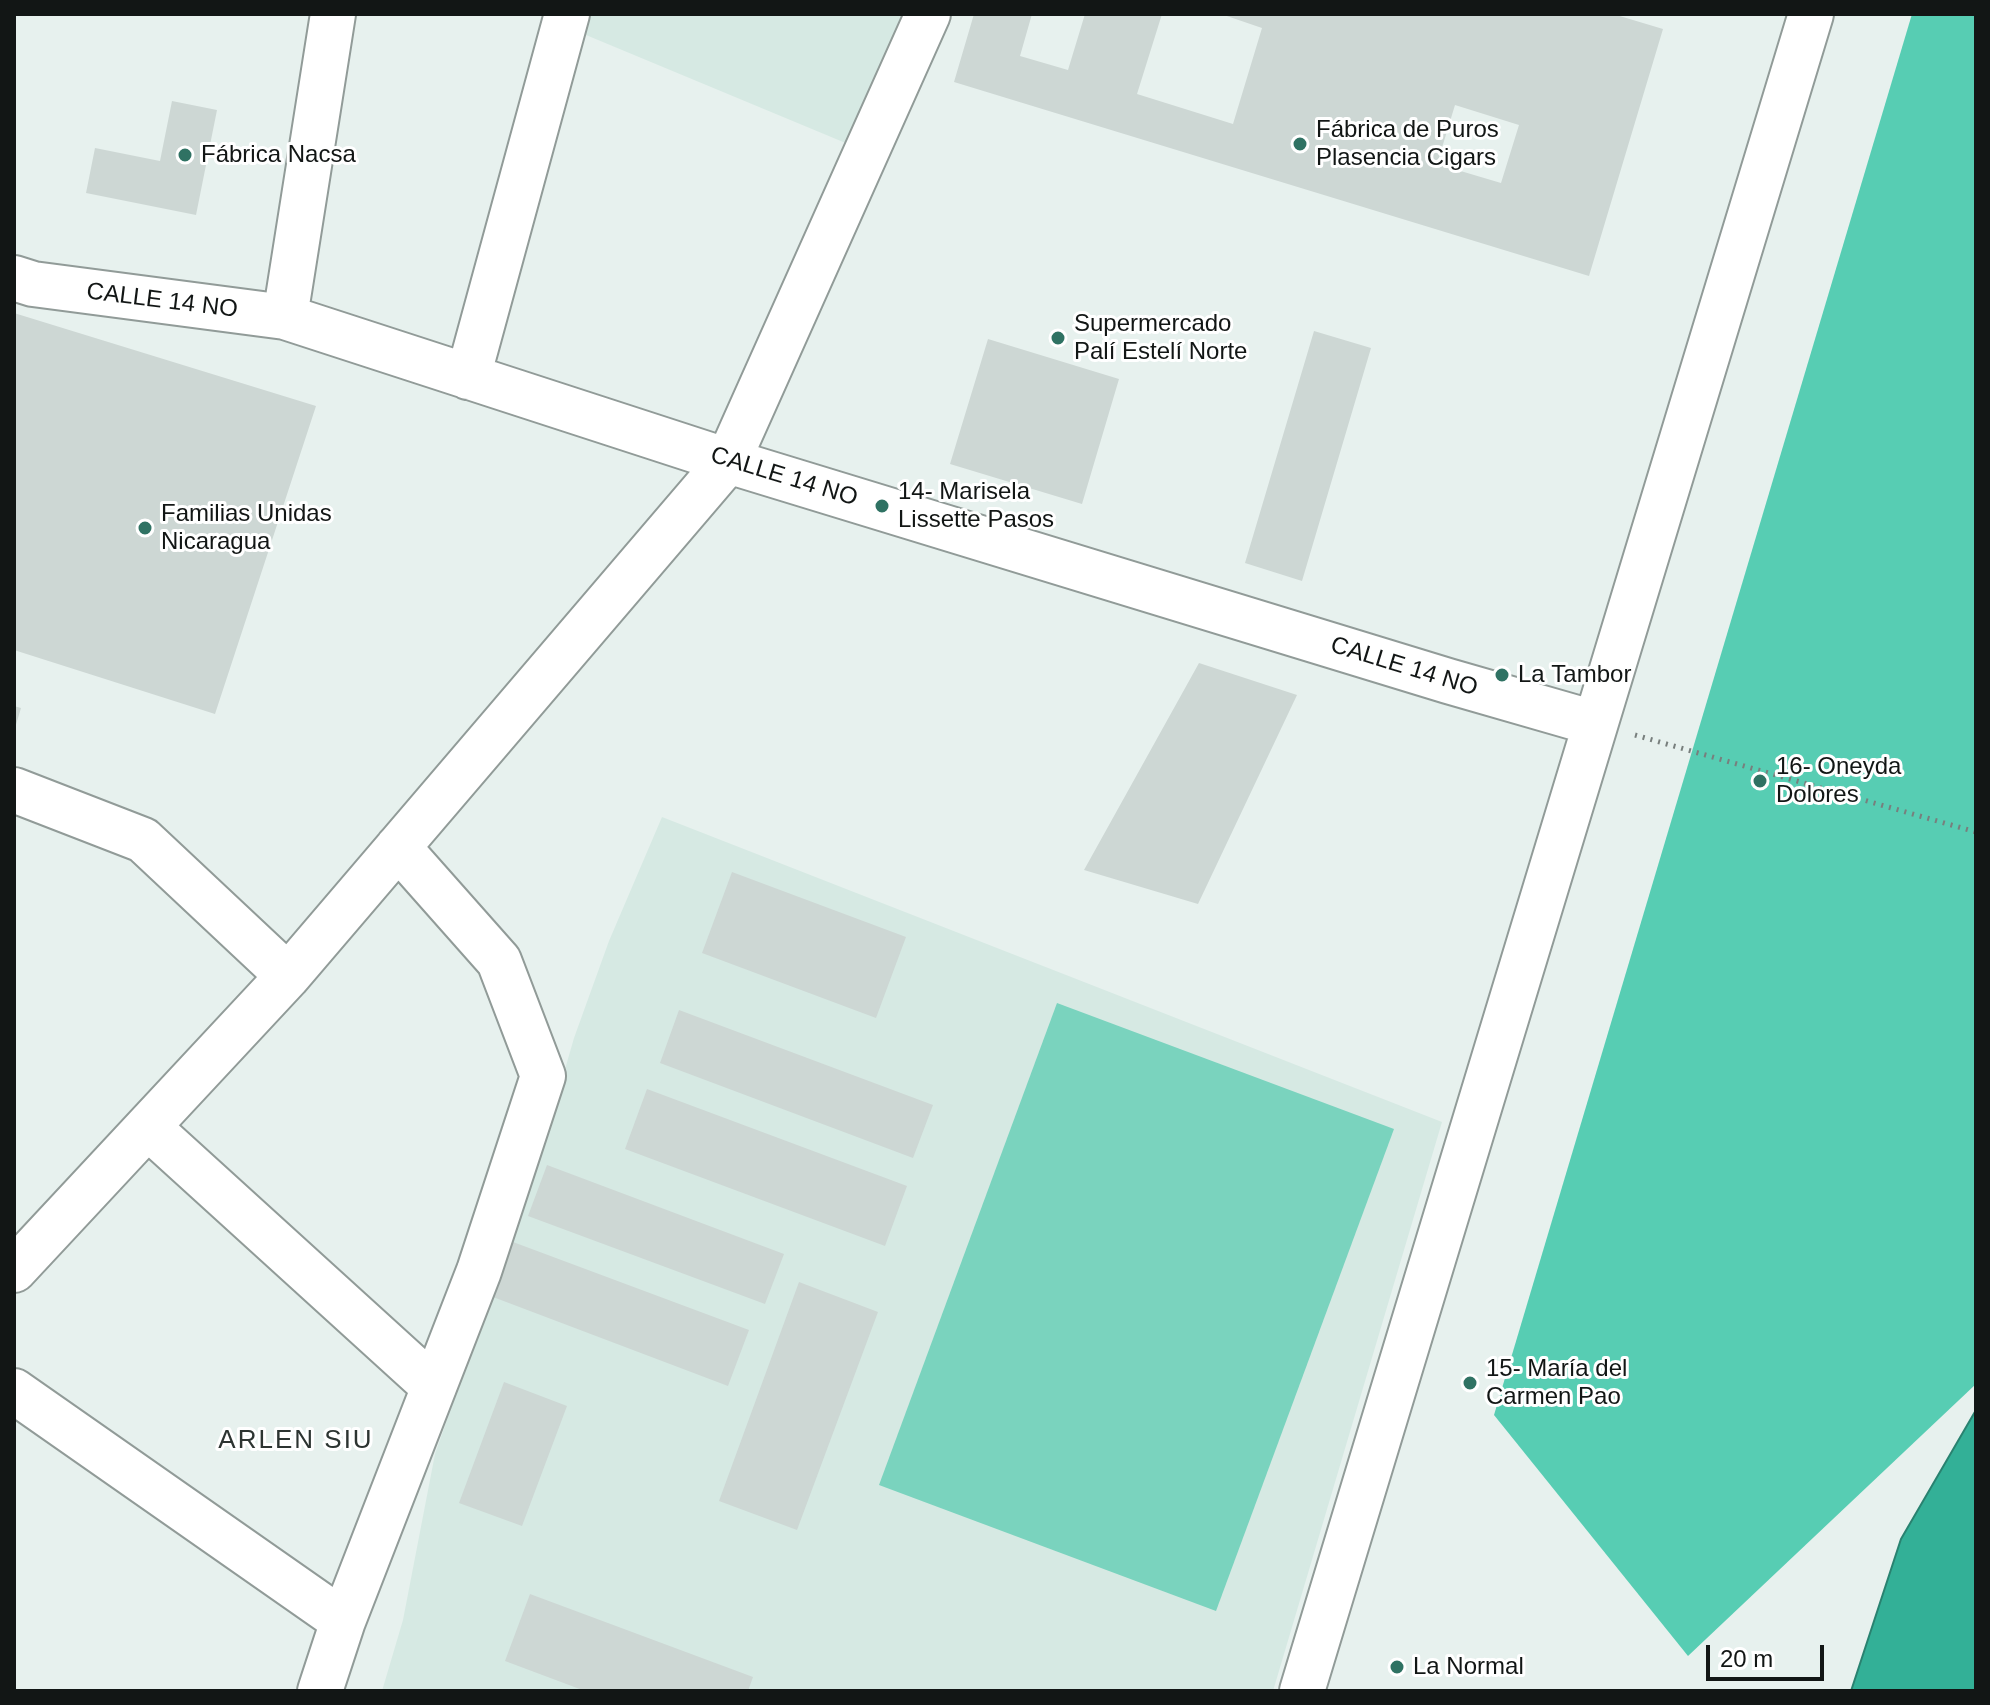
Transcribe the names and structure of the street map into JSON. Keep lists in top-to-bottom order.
{
  "streets": {
    "street": ["CALLE 14 NO"]
  },
  "districts": ["ARLEN SIU"],
  "places": [
    "Fábrica de Puros Plasencia Cigars",
    "Fábrica Nacsa",
    "Supermercado Palí Estelí Norte",
    "14- Marisela Lissette Pasos",
    "Familias Unidas Nicaragua",
    "La Tambor",
    "16- Oneyda Dolores",
    "15- María del Carmen Pao",
    "La Normal"
  ],
  "scale_bar": "20 m"
}
